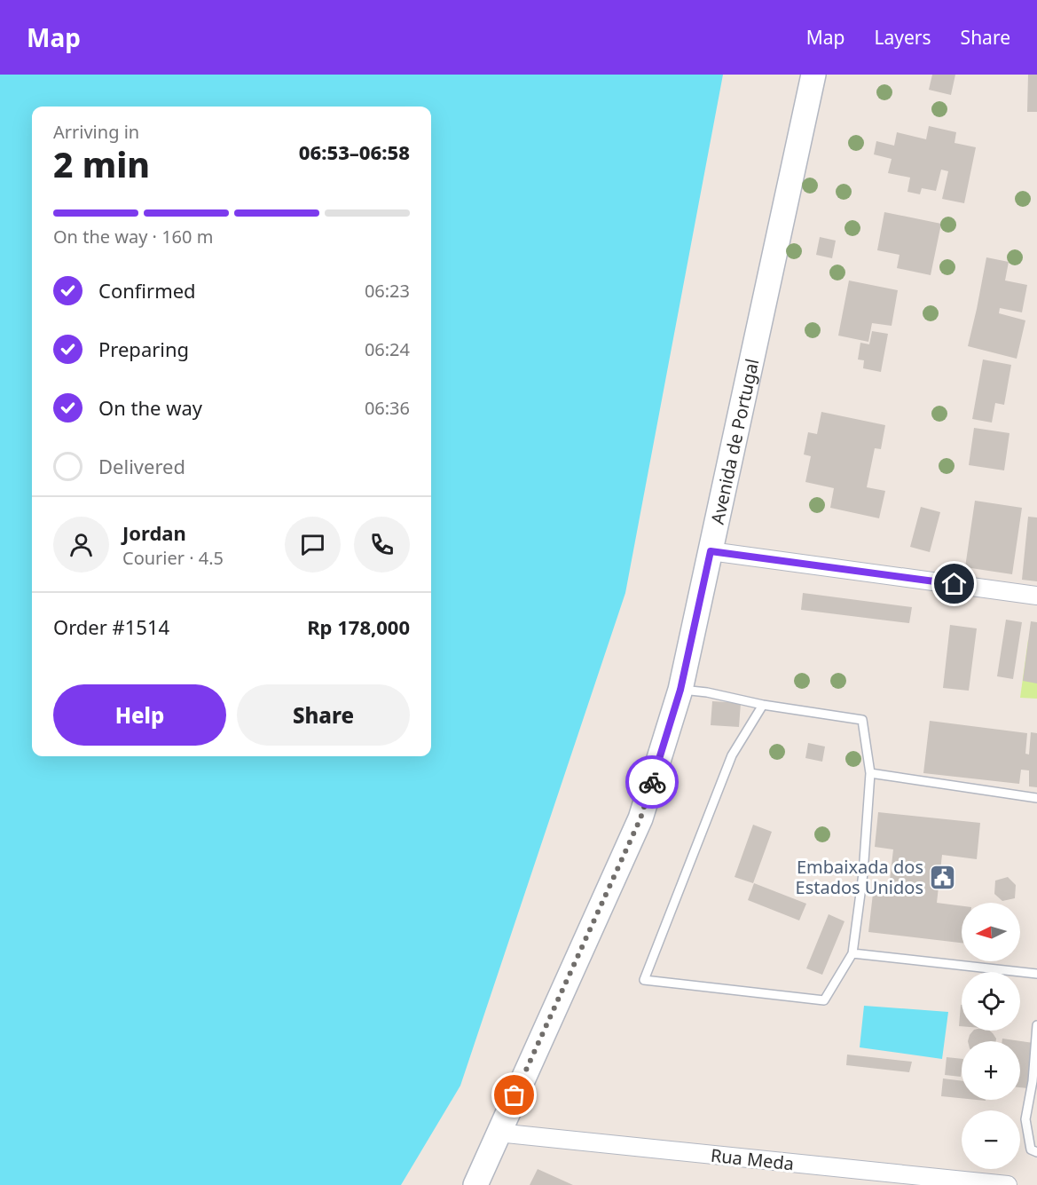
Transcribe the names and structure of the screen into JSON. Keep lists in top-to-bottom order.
{
  "streets": {
    "main road": ["Avenida de Portugal"],
    "street": ["Rua Meda"]
  },
  "crossings": [
    ["Avenida de Portugal", "Rua Meda"]
  ],
  "places": {
    "public building": ["Embaixada dos Estados Unidos"]
  },
  "north": "left",
  "page": {
    "header": "Map",
    "nav": ["Map", "Layers", "Share"],
    "heading": ["2 min", "Arriving in", "06:53–06:58"],
    "panel": [
      "Jordan",
      "Courier · 4.5",
      "Order #1514",
      "Rp 178,000"
    ],
    "bar": "On the way · 160 m",
    "list": [
      ["Confirmed", "06:23"],
      ["Preparing", "06:24"],
      ["On the way", "06:36"],
      "Delivered"
    ],
    "buttons": ["Help", "Share"],
    "map_buttons": ["+", "−"]
  }
}
